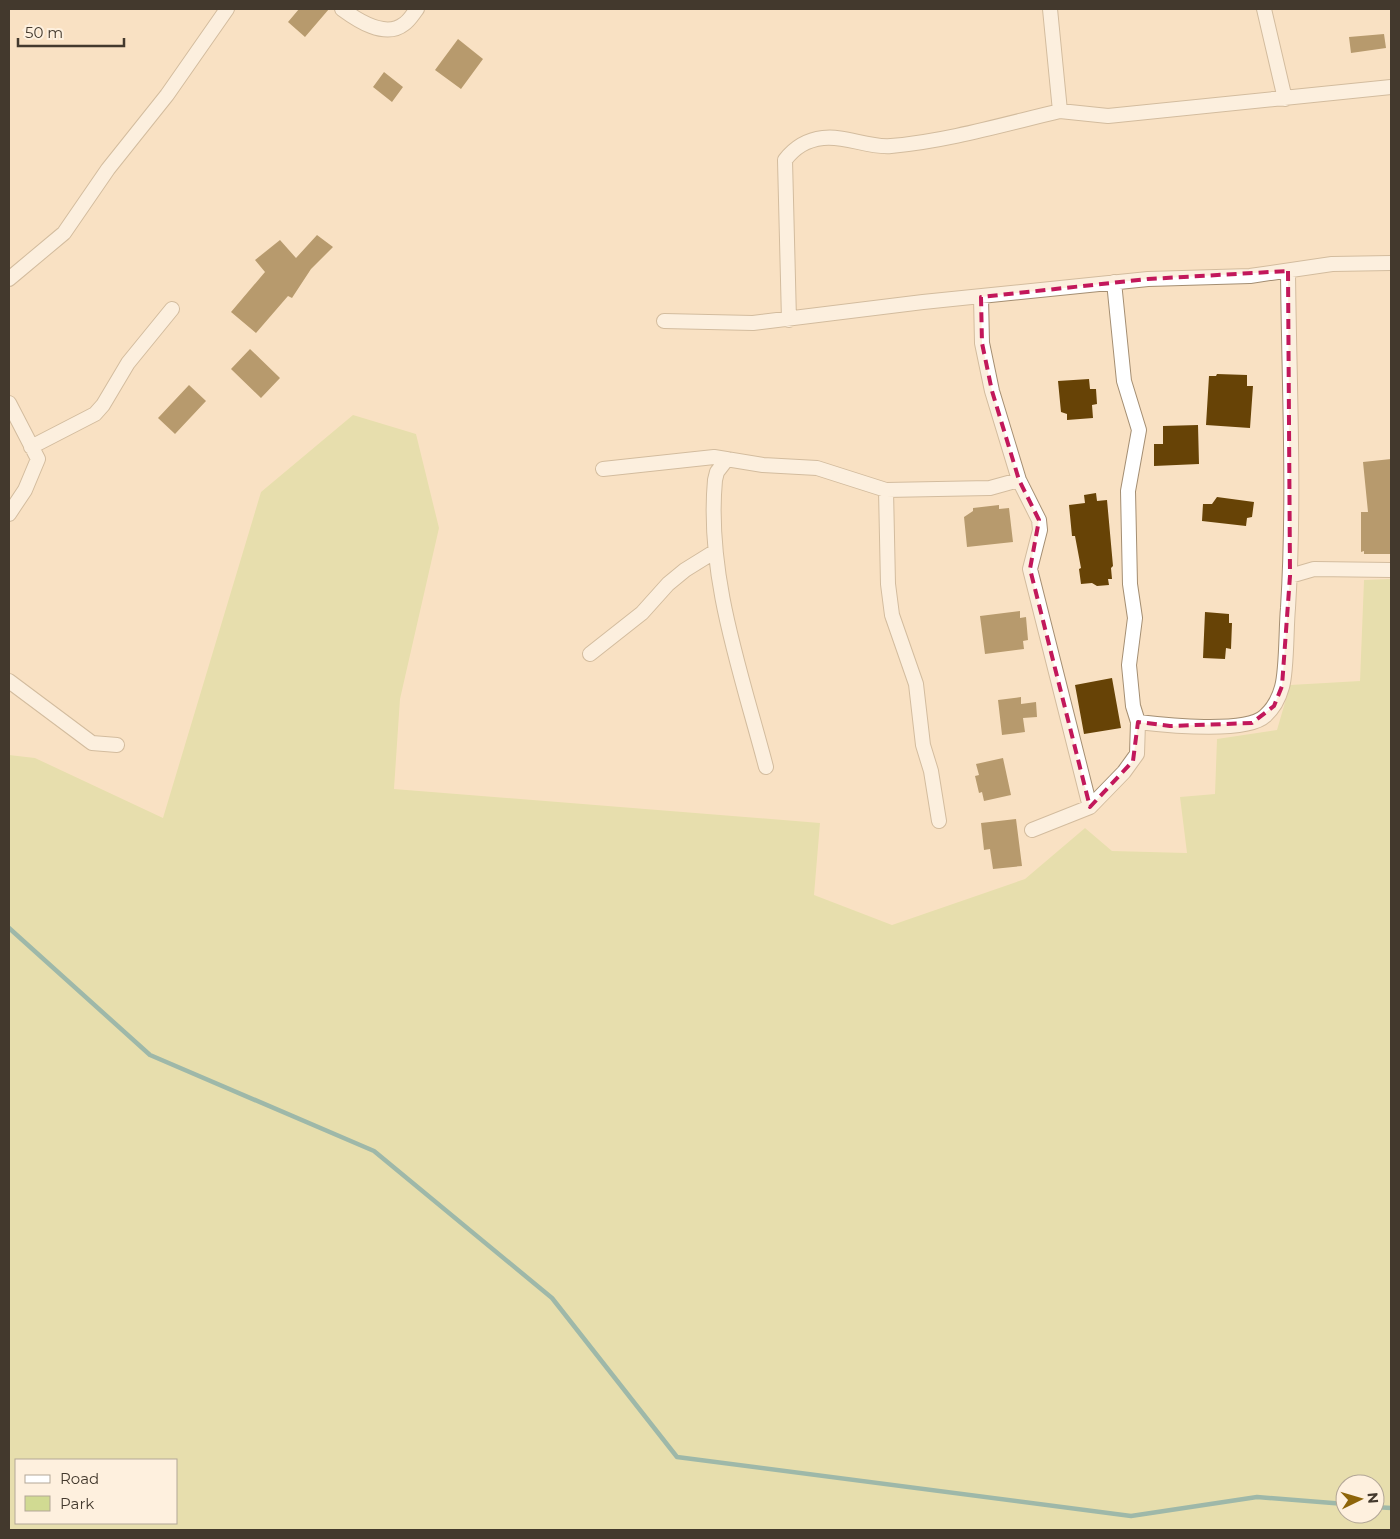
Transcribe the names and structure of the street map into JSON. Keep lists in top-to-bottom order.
{
  "legend": ["Road", "Park"],
  "scale_bar": "50 m",
  "north": "right"
}
